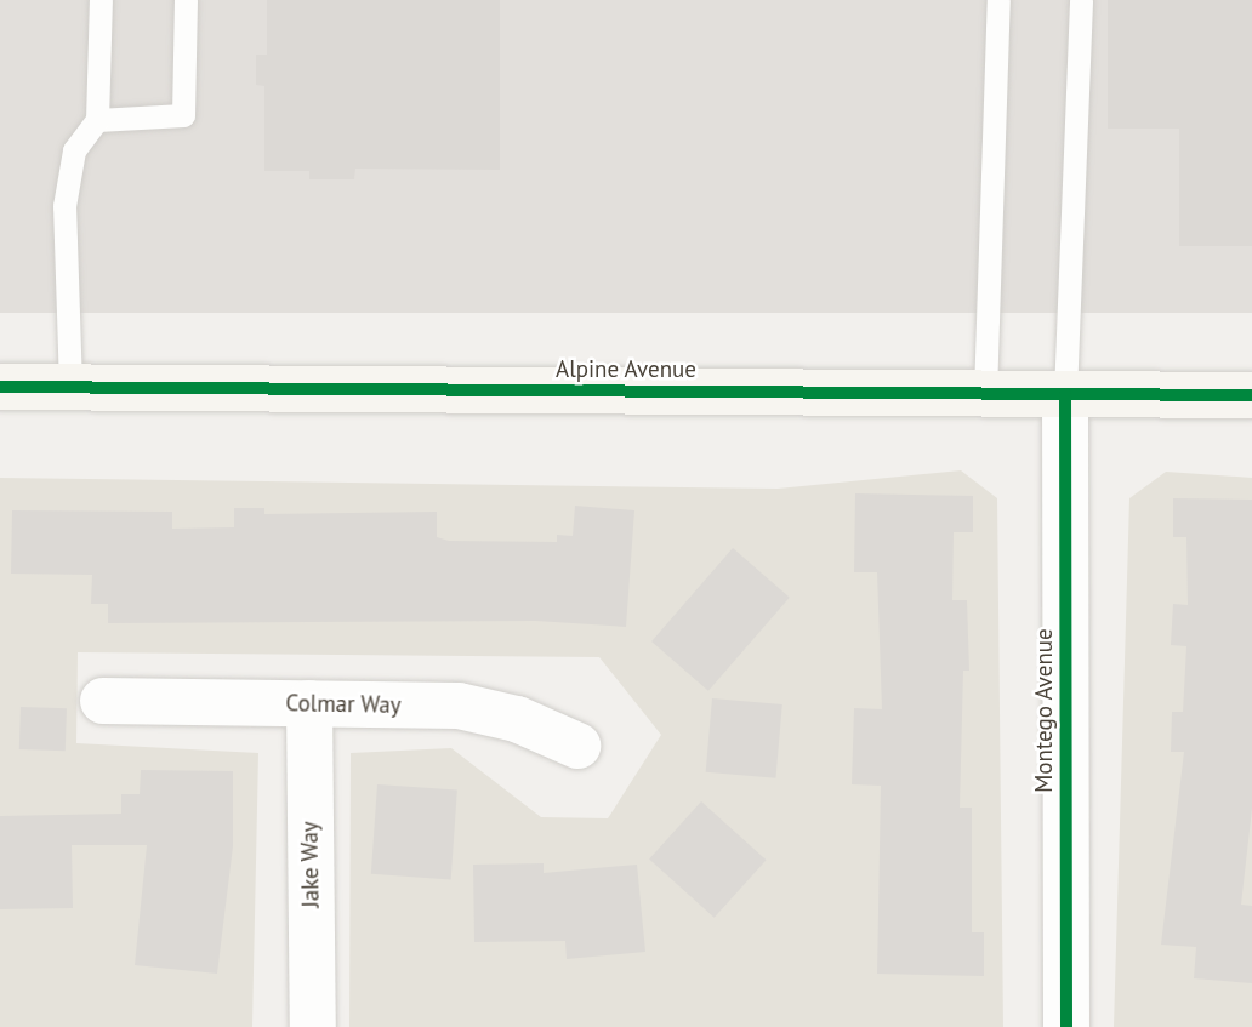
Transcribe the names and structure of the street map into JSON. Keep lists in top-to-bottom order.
{
  "streets": {
    "street": [
      "Alpine Avenue",
      "Colmar Way",
      "Montego Avenue",
      "Jake Way"
    ]
  },
  "crossings": [
    ["Alpine Avenue", "Montego Avenue"],
    ["Colmar Way", "Jake Way"]
  ]
}
